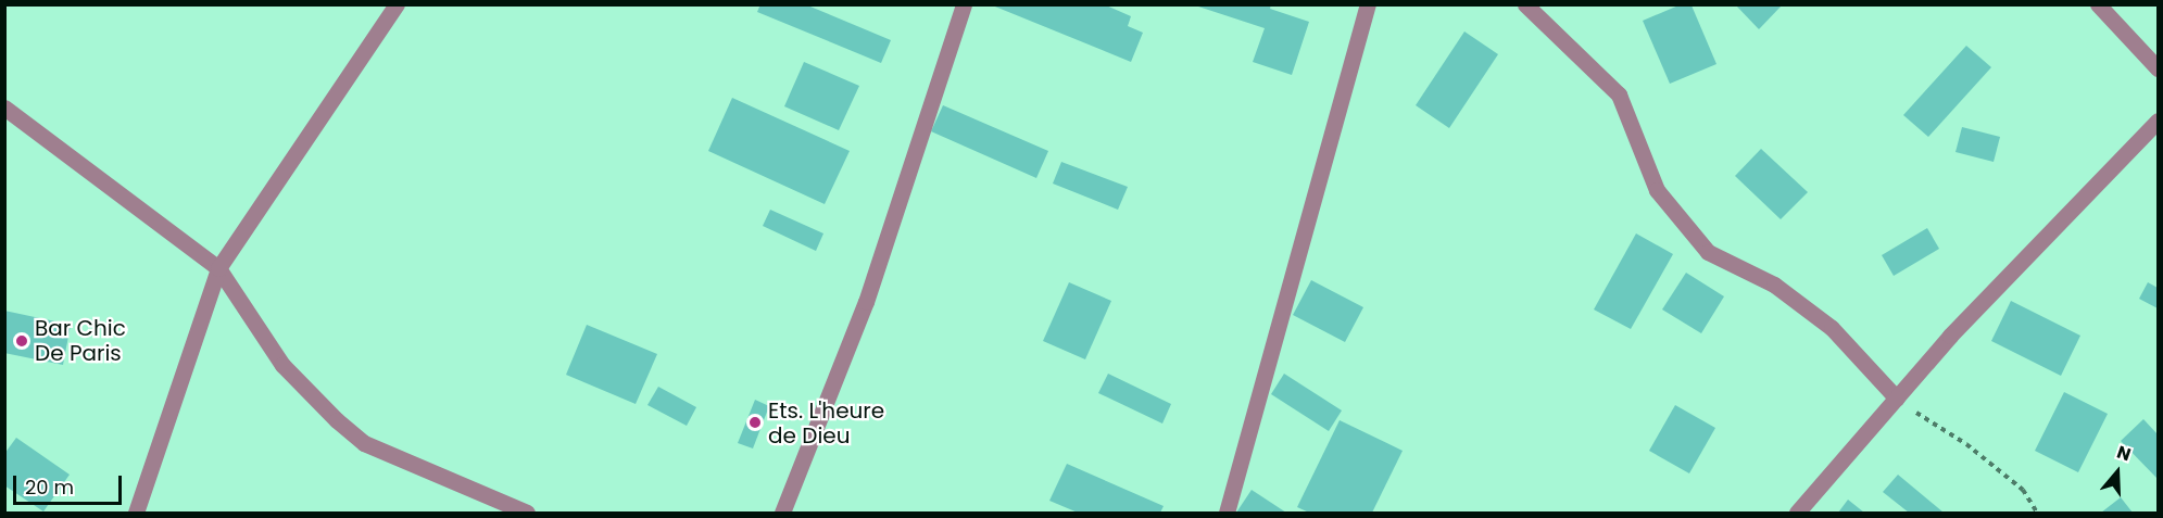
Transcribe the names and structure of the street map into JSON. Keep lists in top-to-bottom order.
{
  "places": ["Bar Chic De Paris", "Ets. L'heure de Dieu"],
  "scale_bar": "20 m",
  "north": "top"
}
